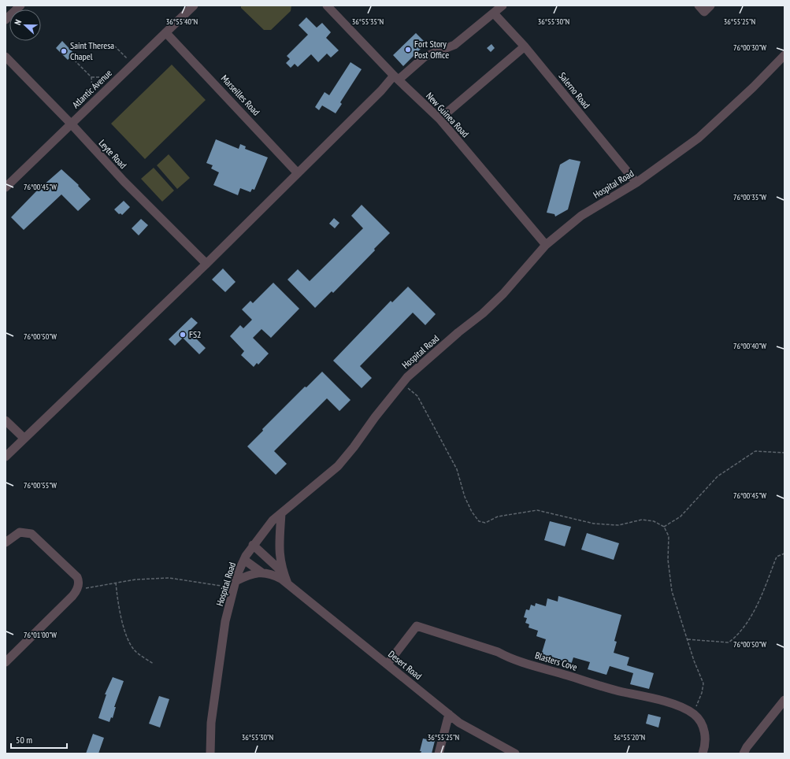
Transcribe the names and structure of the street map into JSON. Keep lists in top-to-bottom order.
{
  "streets": {
    "street": [
      "Atlantic Avenue",
      "Salerno Road",
      "Marseilles Road",
      "New Guinea Road",
      "Leyte Road",
      "Hospital Road",
      "Blasters Cove",
      "Desert Road"
    ]
  },
  "crossings": [
    ["Atlantic Avenue", "Marseilles Road"],
    ["Atlantic Avenue", "Leyte Road"],
    ["Salerno Road", "Hospital Road"],
    ["New Guinea Road", "Hospital Road"],
    ["Hospital Road", "Desert Road"],
    ["Blasters Cove", "Desert Road"]
  ],
  "places": ["Fort Story Post Office", "Saint Theresa Chapel", "FS2"],
  "scale_bar": "50 m",
  "north": "left",
  "coordinates": [
    "36°55'40\"N",
    "36°55'35\"N",
    "36°55'25\"N",
    "36°55'30\"N",
    "76°00'30\"W",
    "76°00'45\"W",
    "76°00'35\"W",
    "76°00'50\"W",
    "76°00'40\"W",
    "76°00'55\"W",
    "76°01'00\"W",
    "36°55'20\"N"
  ]
}
